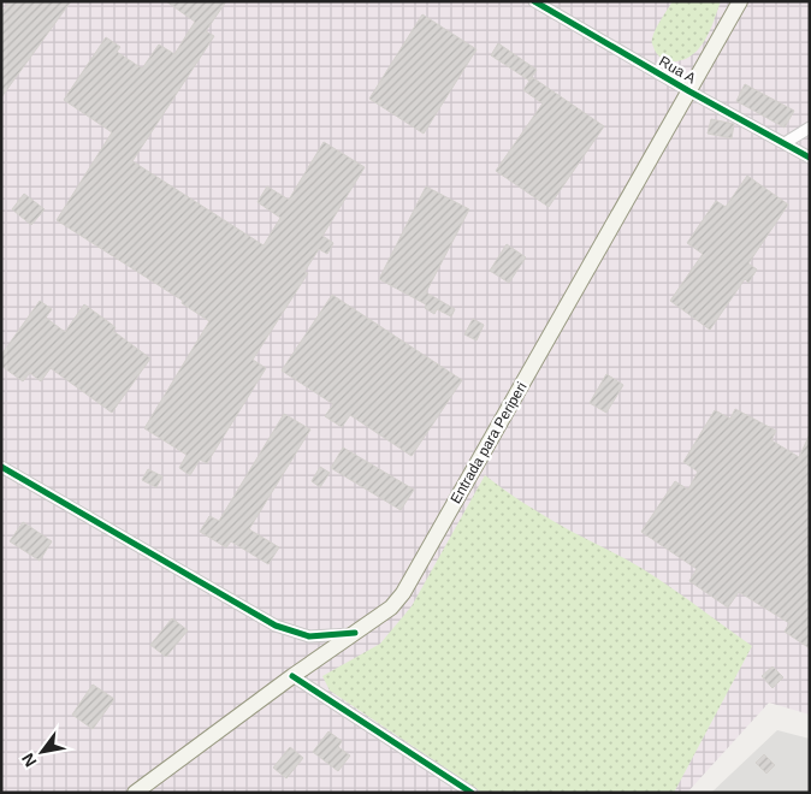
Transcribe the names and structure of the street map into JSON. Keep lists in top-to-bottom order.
{
  "streets": {
    "main road": ["Entrada para Periperi"],
    "street": ["Rua A"]
  },
  "crossings": [
    ["Rua A", "Entrada para Periperi"]
  ],
  "north": "bottom left"
}
